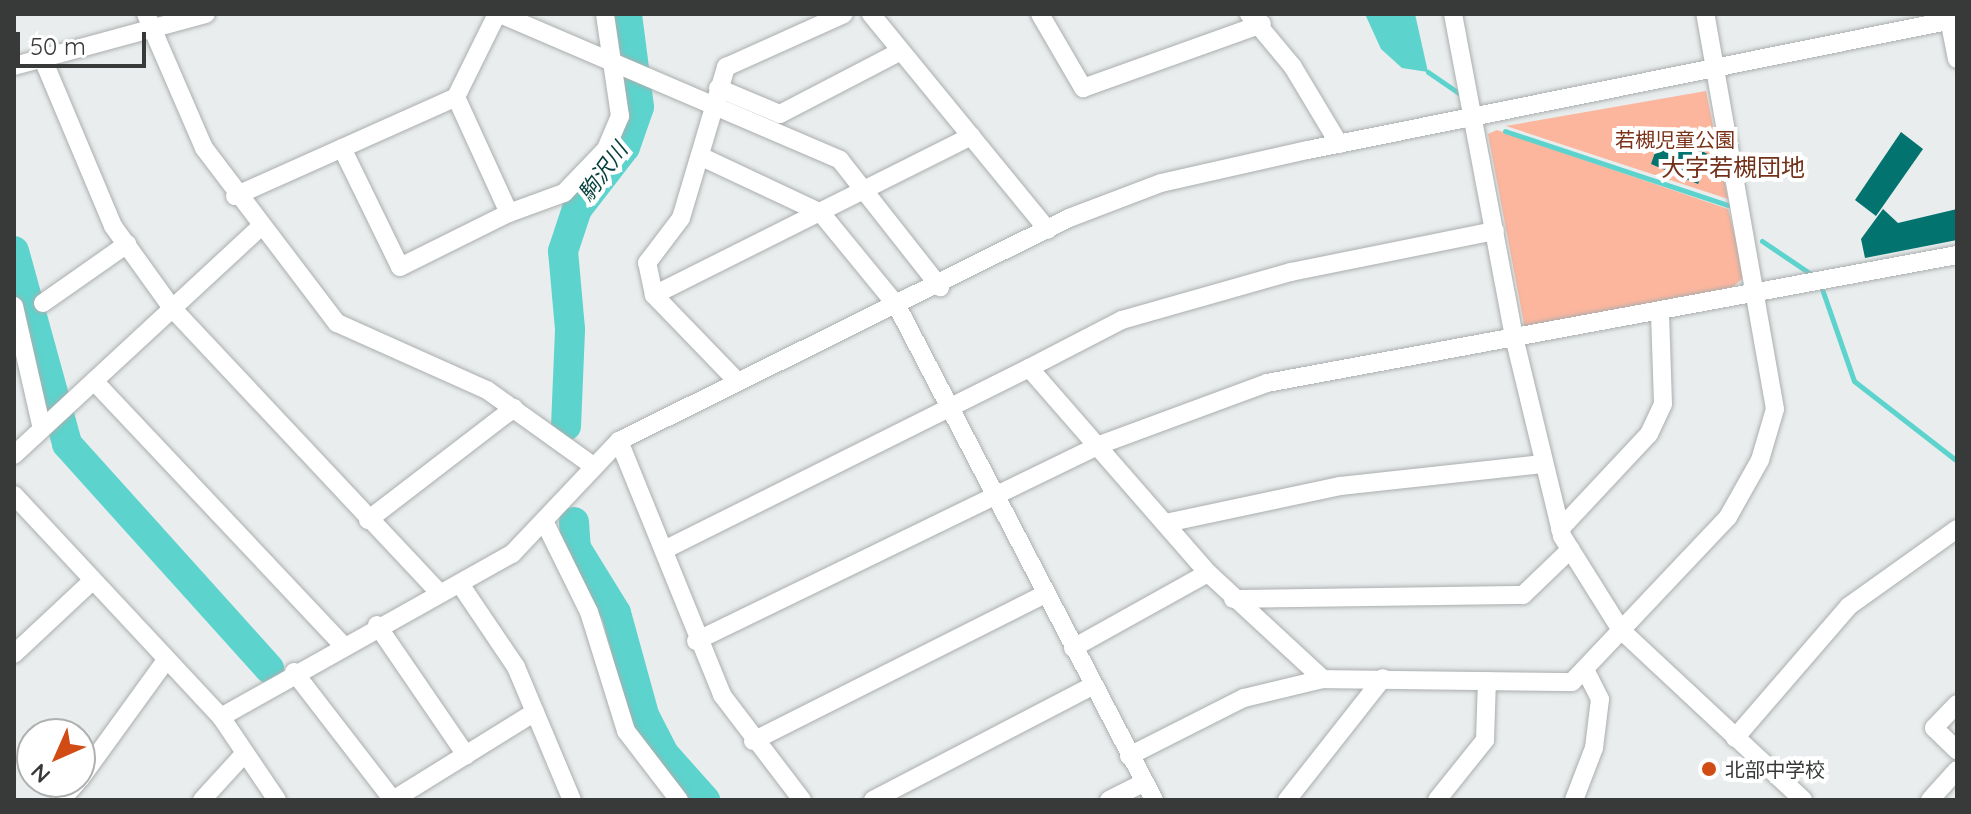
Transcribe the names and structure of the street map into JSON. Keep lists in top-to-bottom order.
{
  "districts": ["大字若槻団地"],
  "water": ["駒沢川"],
  "parks": ["若槻児童公園"],
  "places": ["北部中学校"],
  "scale_bar": "50 m",
  "north": "bottom left"
}
